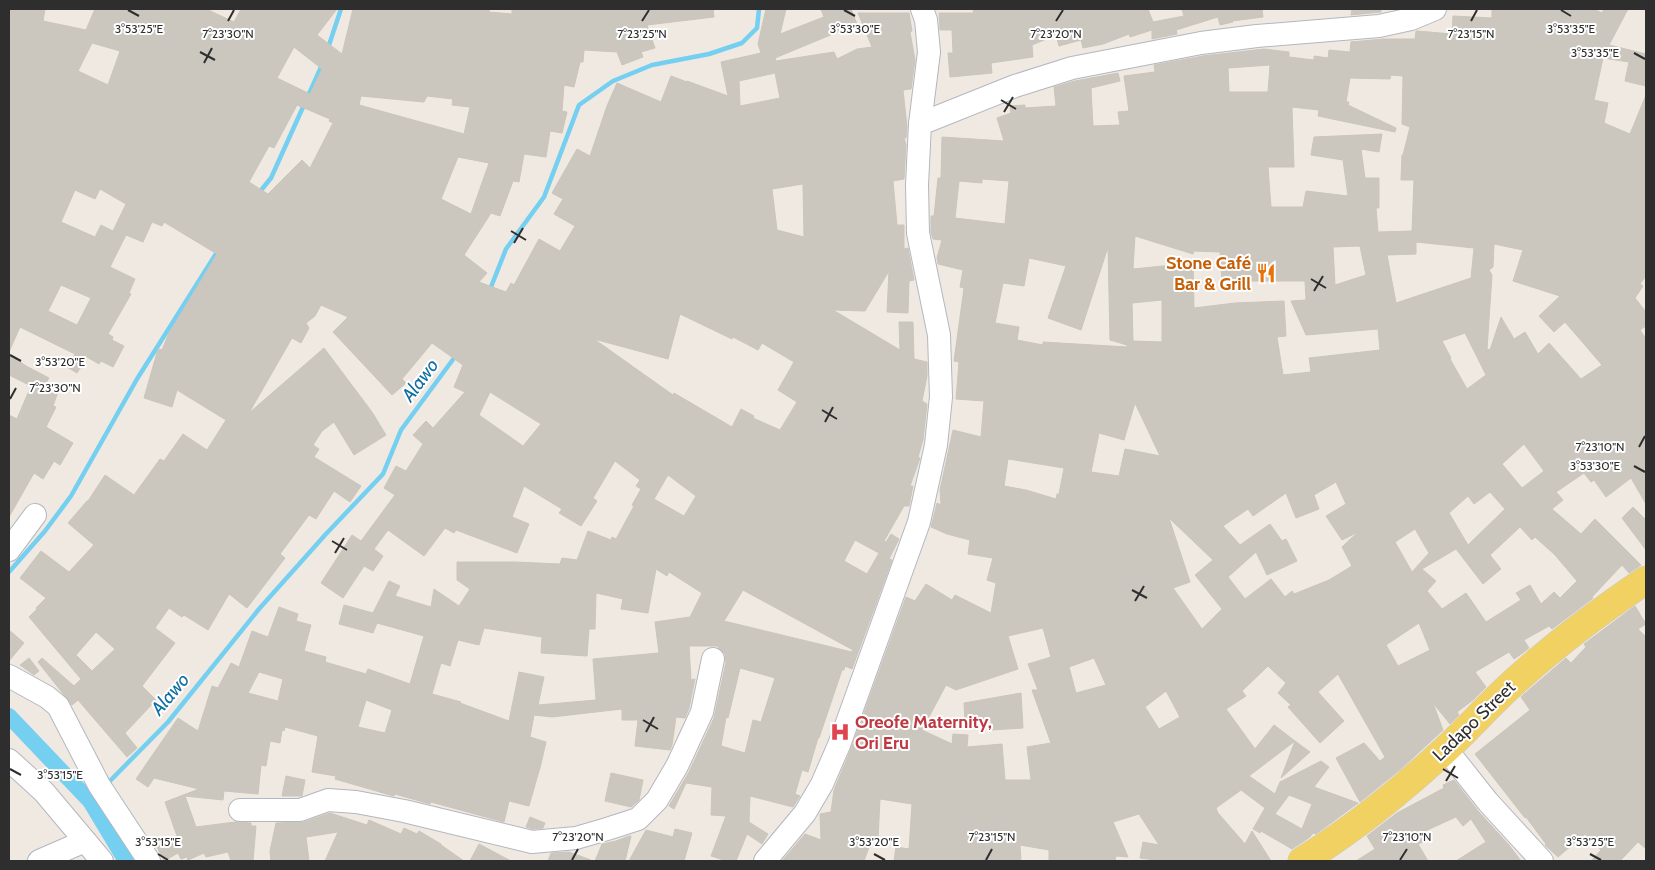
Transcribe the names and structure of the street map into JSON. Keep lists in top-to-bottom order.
{
  "streets": {
    "main road": ["Ladapo Street"]
  },
  "water": ["Alawo"],
  "places": {
    "restaurant": ["Stone Café Bar & Grill"],
    "hospital": ["Oreofe Maternity, Ori Eru"]
  },
  "coordinates": [
    "3°53'35\"E",
    "3°53'25\"E",
    "3°53'30\"E",
    "7°23'30\"N",
    "7°23'25\"N",
    "7°23'20\"N",
    "7°23'15\"N",
    "3°53'20\"E",
    "7°23'10\"N",
    "3°53'15\"E"
  ]
}
